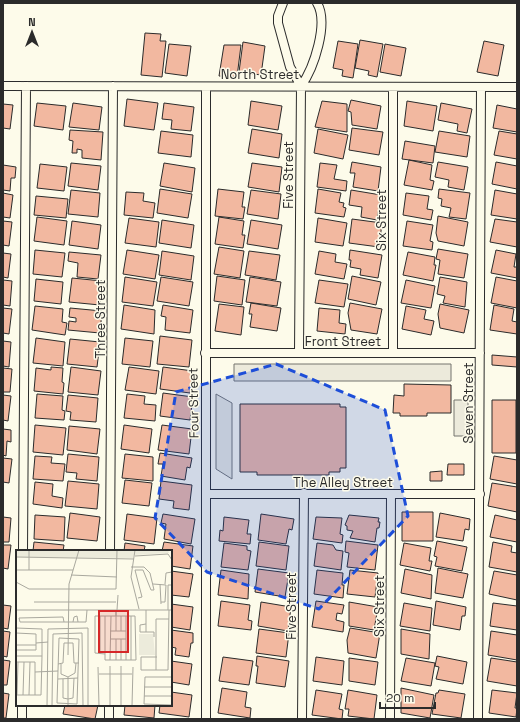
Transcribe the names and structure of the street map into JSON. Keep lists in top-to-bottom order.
{
  "streets": {
    "lane": [
      "North Street",
      "Five Street",
      "Six Street",
      "Three Street",
      "Front Street",
      "Four Street",
      "Seven Street",
      "The Alley Street"
    ]
  },
  "crossings": [
    ["North Street", "Five Street"],
    ["North Street", "Six Street"],
    ["North Street", "Three Street"],
    ["North Street", "Four Street"],
    ["North Street", "Seven Street"],
    ["Five Street", "Front Street"],
    ["Five Street", "The Alley Street"],
    ["Six Street", "Front Street"],
    ["Six Street", "The Alley Street"],
    ["Front Street", "Four Street"],
    ["Front Street", "Seven Street"],
    ["Four Street", "The Alley Street"],
    ["Seven Street", "The Alley Street"]
  ],
  "scale_bar": "20 m",
  "north": "top"
}
